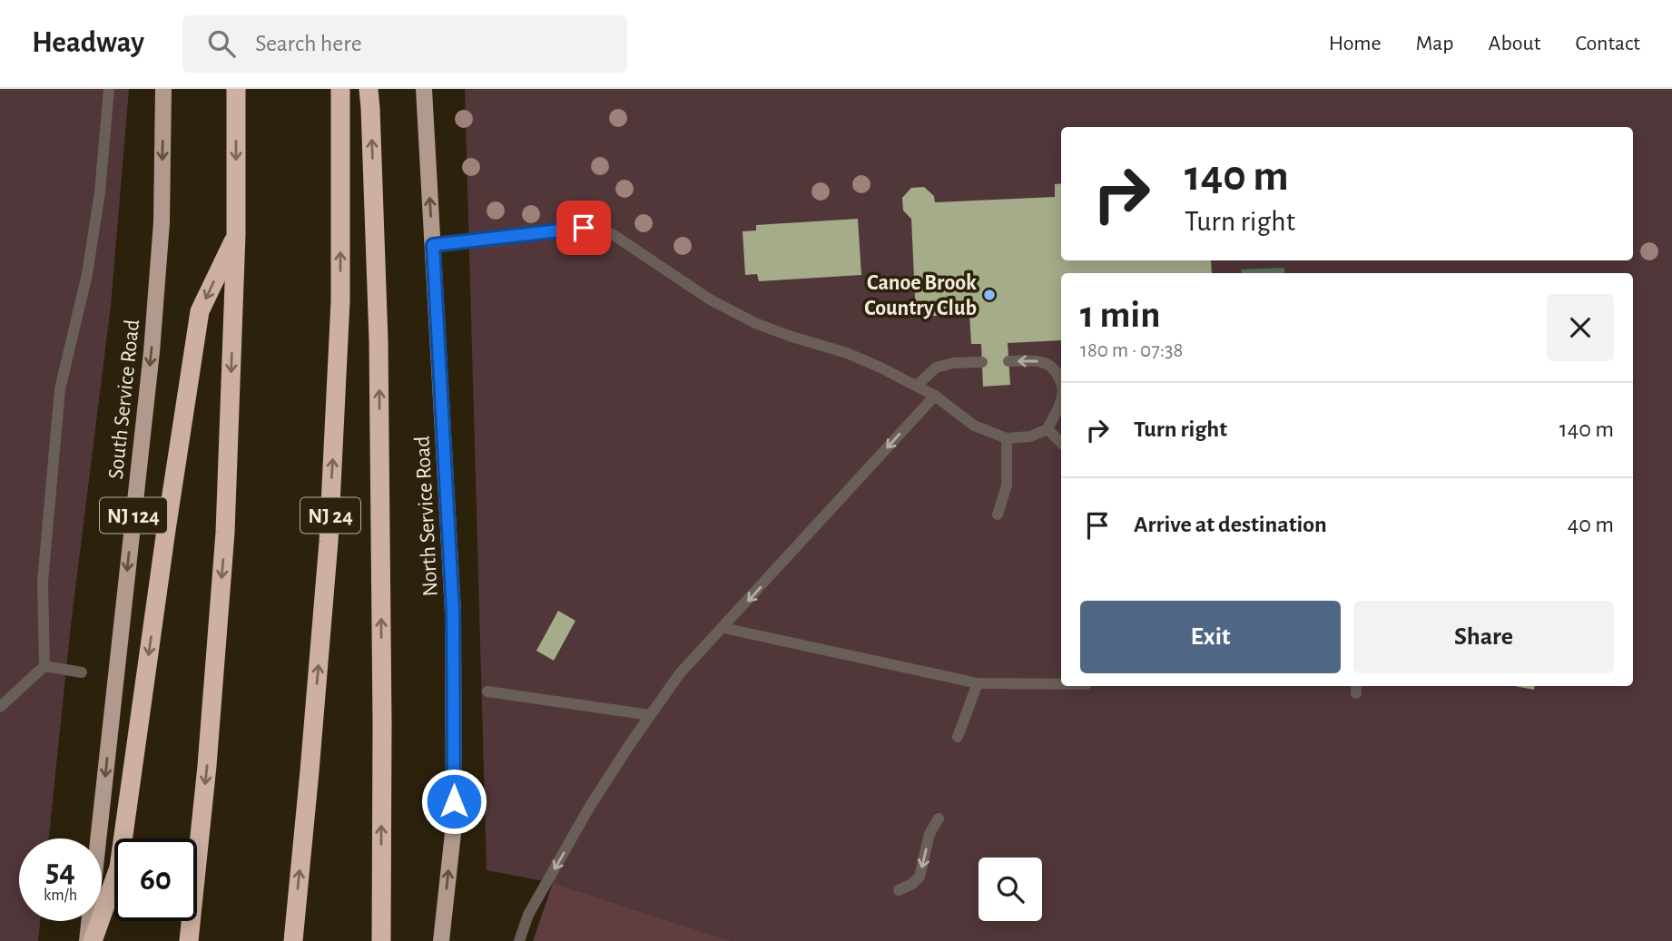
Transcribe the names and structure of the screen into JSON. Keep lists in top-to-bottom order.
{
  "streets": {
    "highway": ["NJ 24"],
    "main road": ["South Service Road", "NJ 124", "North Service Road"]
  },
  "one_way": ["South Service Road", "North Service Road"],
  "places": ["Canoe Brook Country Club"],
  "page": {
    "header": "Headway",
    "search": "Search here",
    "nav": [
      "Home",
      "Map",
      "About",
      "Contact"
    ],
    "turn": ["140 m", "Turn right"],
    "heading": ["1 min", "180 m · 07:38"],
    "list": [
      {
        "name": "Turn right",
        "value": "140 m"
      },
      {
        "name": "Arrive at destination",
        "value": "40 m"
      }
    ],
    "buttons": ["Exit", "Share"],
    "speed": "54 km/h",
    "limit": "60"
  }
}
